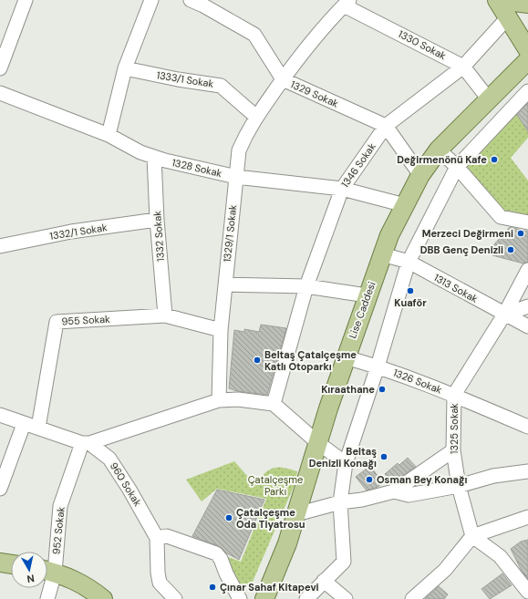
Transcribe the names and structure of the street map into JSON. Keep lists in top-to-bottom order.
{
  "streets": {
    "main road": ["Lise Caddesi"],
    "street": [
      "1330 Sokak",
      "1333/1 Sokak",
      "1329 Sokak",
      "1346 Sokak",
      "1328 Sokak",
      "1332/1 Sokak",
      "1329/1 Sokak",
      "1332 Sokak",
      "1313 Sokak",
      "955 Sokak",
      "1326 Sokak",
      "1325 Sokak",
      "960 Sokak",
      "952 Sokak"
    ]
  },
  "crossings": [
    ["1330 Sokak", "1346 Sokak"],
    ["1330 Sokak", "1329/1 Sokak"],
    ["1330 Sokak", "Lise Caddesi"],
    ["1333/1 Sokak", "1329/1 Sokak"],
    ["1329 Sokak", "1346 Sokak"],
    ["1329 Sokak", "1329/1 Sokak"],
    ["1346 Sokak", "1328 Sokak"],
    ["1328 Sokak", "1329/1 Sokak"],
    ["1328 Sokak", "1332 Sokak"],
    ["1328 Sokak", "Lise Caddesi"],
    ["1332/1 Sokak", "1332 Sokak"],
    ["1329/1 Sokak", "955 Sokak"],
    ["1332 Sokak", "955 Sokak"],
    ["1313 Sokak", "Lise Caddesi"],
    ["1313 Sokak", "1325 Sokak"],
    ["Lise Caddesi", "1326 Sokak"],
    ["955 Sokak", "960 Sokak"],
    ["1326 Sokak", "1325 Sokak"],
    ["960 Sokak", "952 Sokak"]
  ],
  "parks": ["Çatalçeşme Parkı"],
  "places": [
    "Değirmenönü Kafe",
    "Merzeci Değirmeni",
    "DBB Genç Denizli",
    "Kuaför",
    "Beltaş Çatalçeşme Katlı Otoparkı",
    "Kıraathane",
    "Beltaş Denizli Konağı",
    "Osman Bey Konağı",
    "Çatalçeşme Oda Tiyatrosu",
    "Çınar Sahaf Kitapevi"
  ],
  "north": "bottom"
}
